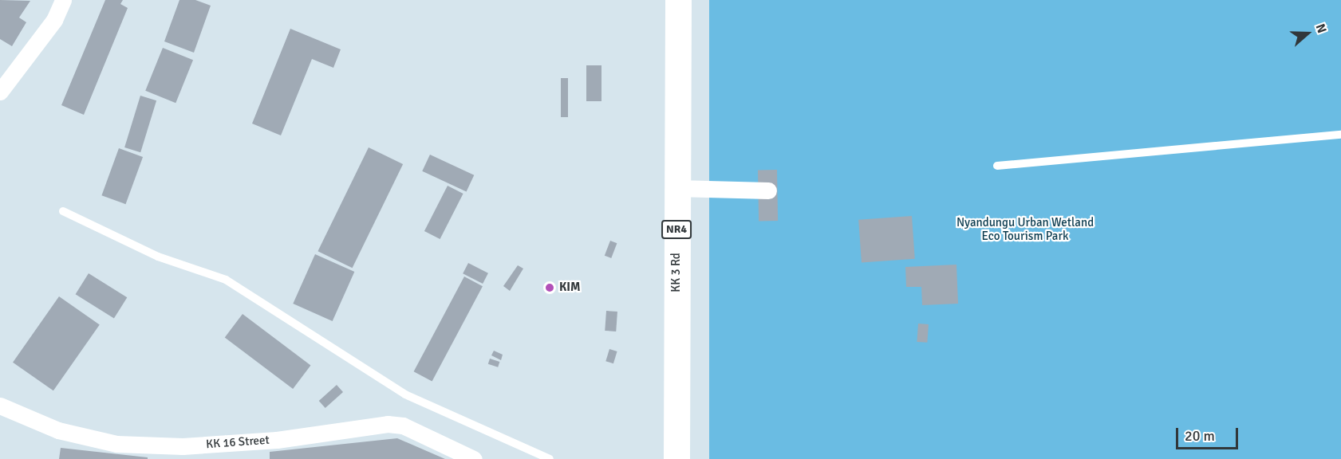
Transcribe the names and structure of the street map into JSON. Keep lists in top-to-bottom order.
{
  "streets": {
    "highway": ["NR4", "KK 3 Rd"],
    "street": ["KK 16 Street"]
  },
  "parks": ["Nyandungu Urban Wetland Eco Tourism Park"],
  "places": ["KIM"],
  "scale_bar": "20 m",
  "north": "right"
}
